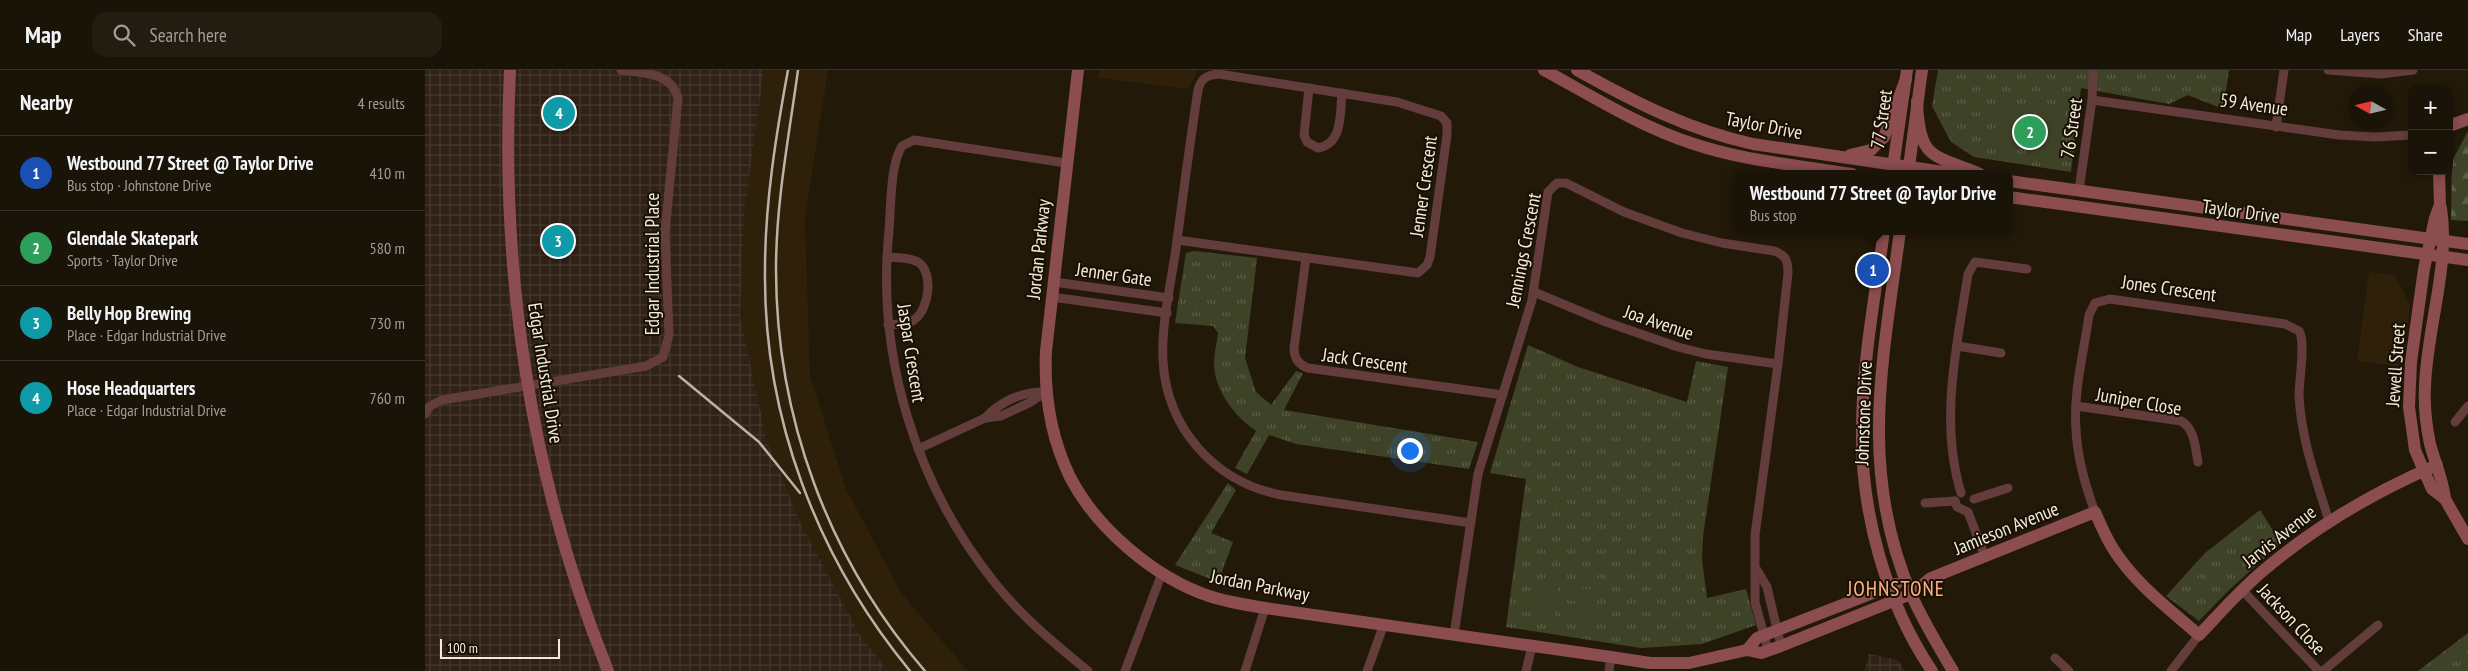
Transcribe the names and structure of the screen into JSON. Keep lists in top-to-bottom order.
{
  "streets": {
    "street": [
      "59 Avenue",
      "77 Street",
      "Taylor Drive",
      "76 Street",
      "Jenner Crescent",
      "Jordan Parkway",
      "Jennings Crescent",
      "Edgar Industrial Place",
      "Jenner Gate",
      "Jones Crescent",
      "Joa Avenue",
      "Jaspar Crescent",
      "Jack Crescent",
      "Jewell Street",
      "Edgar Industrial Drive",
      "Juniper Close",
      "Johnstone Drive",
      "Jamieson Avenue",
      "Jarvis Avenue",
      "Jackson Close"
    ]
  },
  "crossings": [
    ["59 Avenue", "76 Street"],
    ["77 Street", "Taylor Drive"],
    ["Taylor Drive", "76 Street"],
    ["Taylor Drive", "Jewell Street"],
    ["Jenner Crescent", "Jennings Crescent"],
    ["Jenner Crescent", "Jenner Gate"],
    ["Jenner Crescent", "Jack Crescent"],
    ["Jordan Parkway", "Jennings Crescent"],
    ["Jordan Parkway", "Jenner Gate"],
    ["Jordan Parkway", "Jaspar Crescent"],
    ["Jordan Parkway", "Johnstone Drive"],
    ["Jordan Parkway", "Jamieson Avenue"],
    ["Jennings Crescent", "Joa Avenue"],
    ["Jennings Crescent", "Jack Crescent"],
    ["Edgar Industrial Place", "Edgar Industrial Drive"],
    ["Jones Crescent", "Juniper Close"],
    ["Jones Crescent", "Jamieson Avenue"],
    ["Jones Crescent", "Jarvis Avenue"],
    ["Jewell Street", "Jarvis Avenue"],
    ["Johnstone Drive", "Jamieson Avenue"],
    ["Jarvis Avenue", "Jackson Close"]
  ],
  "districts": ["JOHNSTONE"],
  "scale_bar": "100 m",
  "north": "left",
  "page": {
    "header": "Map",
    "search": "Search here",
    "nav": ["Map", "Layers", "Share"],
    "heading": ["Nearby", "4 results"],
    "map_buttons": ["+", "−"],
    "pins": [
      "4",
      "2",
      "3",
      "1"
    ],
    "list": [
      {
        "mark": "1",
        "name": "Westbound 77 Street @ Taylor Drive",
        "note": "Bus stop · Johnstone Drive",
        "value": "410 m"
      },
      {
        "mark": "2",
        "name": "Glendale Skatepark",
        "note": "Sports · Taylor Drive",
        "value": "580 m"
      },
      {
        "mark": "3",
        "name": "Belly Hop Brewing",
        "note": "Place · Edgar Industrial Drive",
        "value": "730 m"
      },
      {
        "mark": "4",
        "name": "Hose Headquarters",
        "note": "Place · Edgar Industrial Drive",
        "value": "760 m"
      }
    ],
    "popup": ["Westbound 77 Street @ Taylor Drive", "Bus stop"],
    "scale": "100 m"
  }
}
